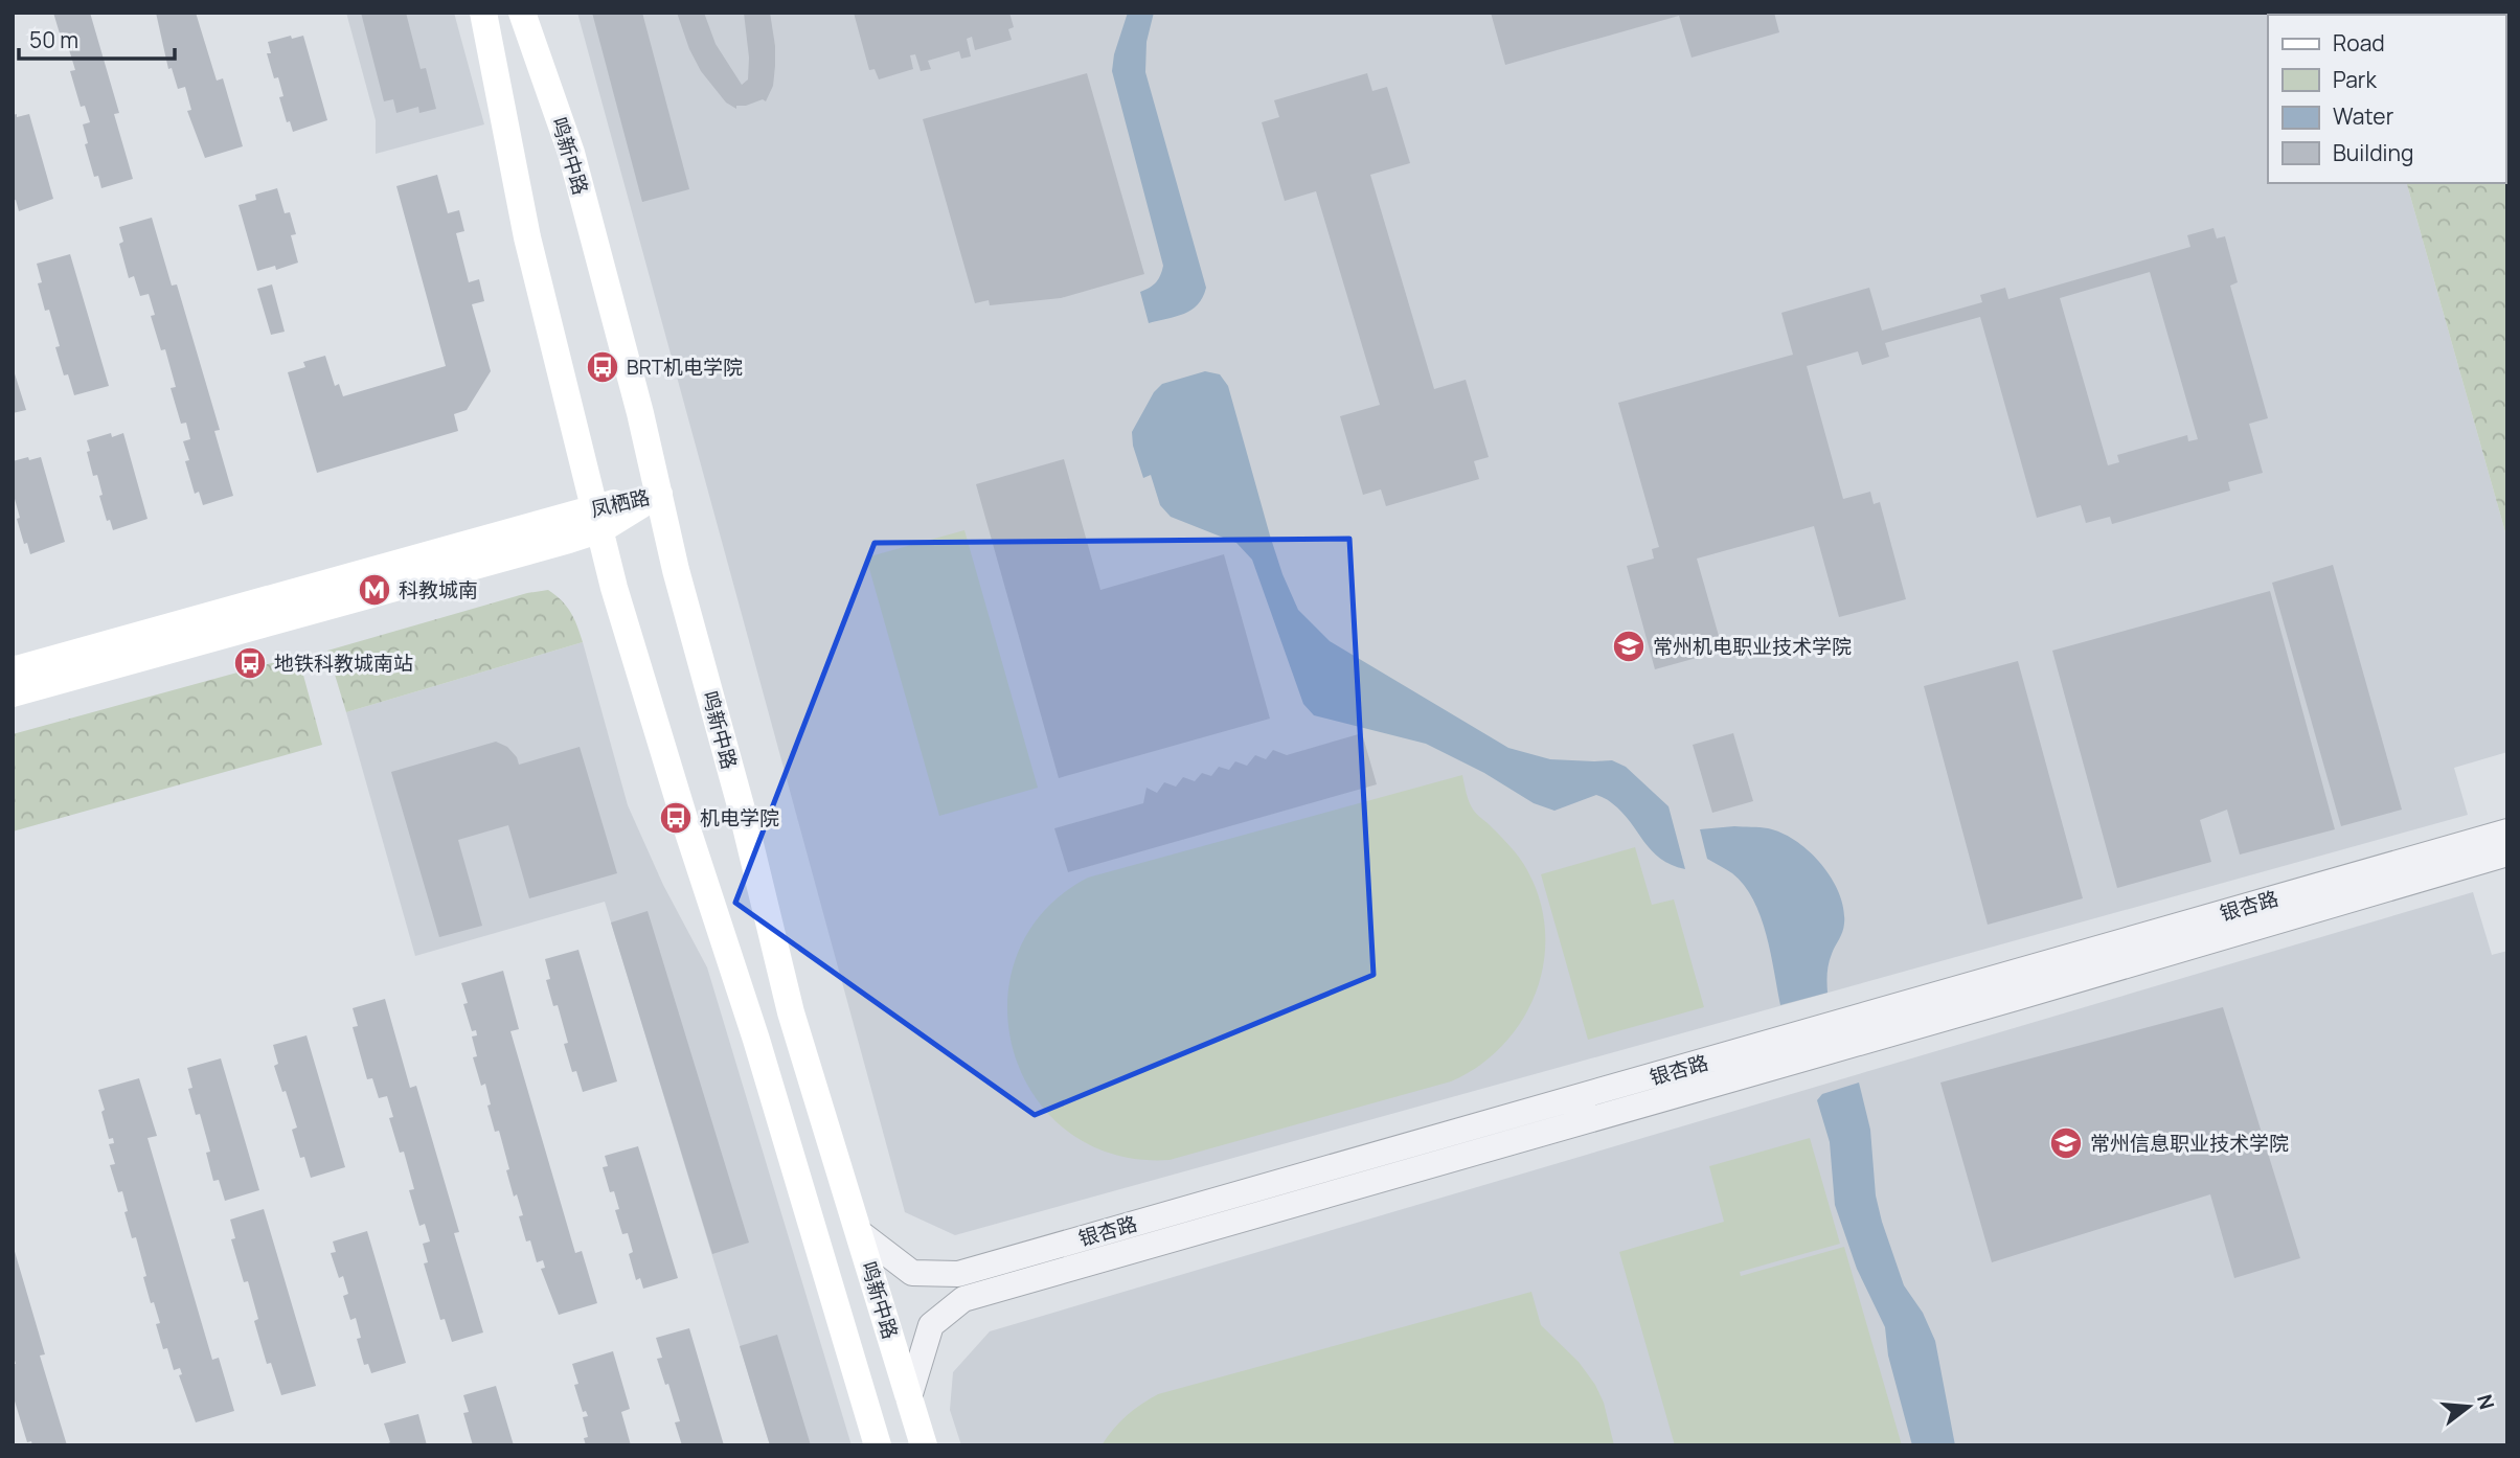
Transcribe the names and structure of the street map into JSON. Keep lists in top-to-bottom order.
{
  "streets": {
    "main road": ["鸣新中路", "凤栖路"],
    "street": ["银杏路"]
  },
  "crossings": [
    ["鸣新中路", "凤栖路"],
    ["鸣新中路", "银杏路"]
  ],
  "places": {
    "bus stop": ["BRT机电学院", "地铁科教城南站", "机电学院"],
    "metro station": ["科教城南"],
    "school or university": ["常州机电职业技术学院", "常州信息职业技术学院"]
  },
  "legend": [
    "Road",
    "Park",
    "Water",
    "Building"
  ],
  "scale_bar": "50 m",
  "north": "right"
}
